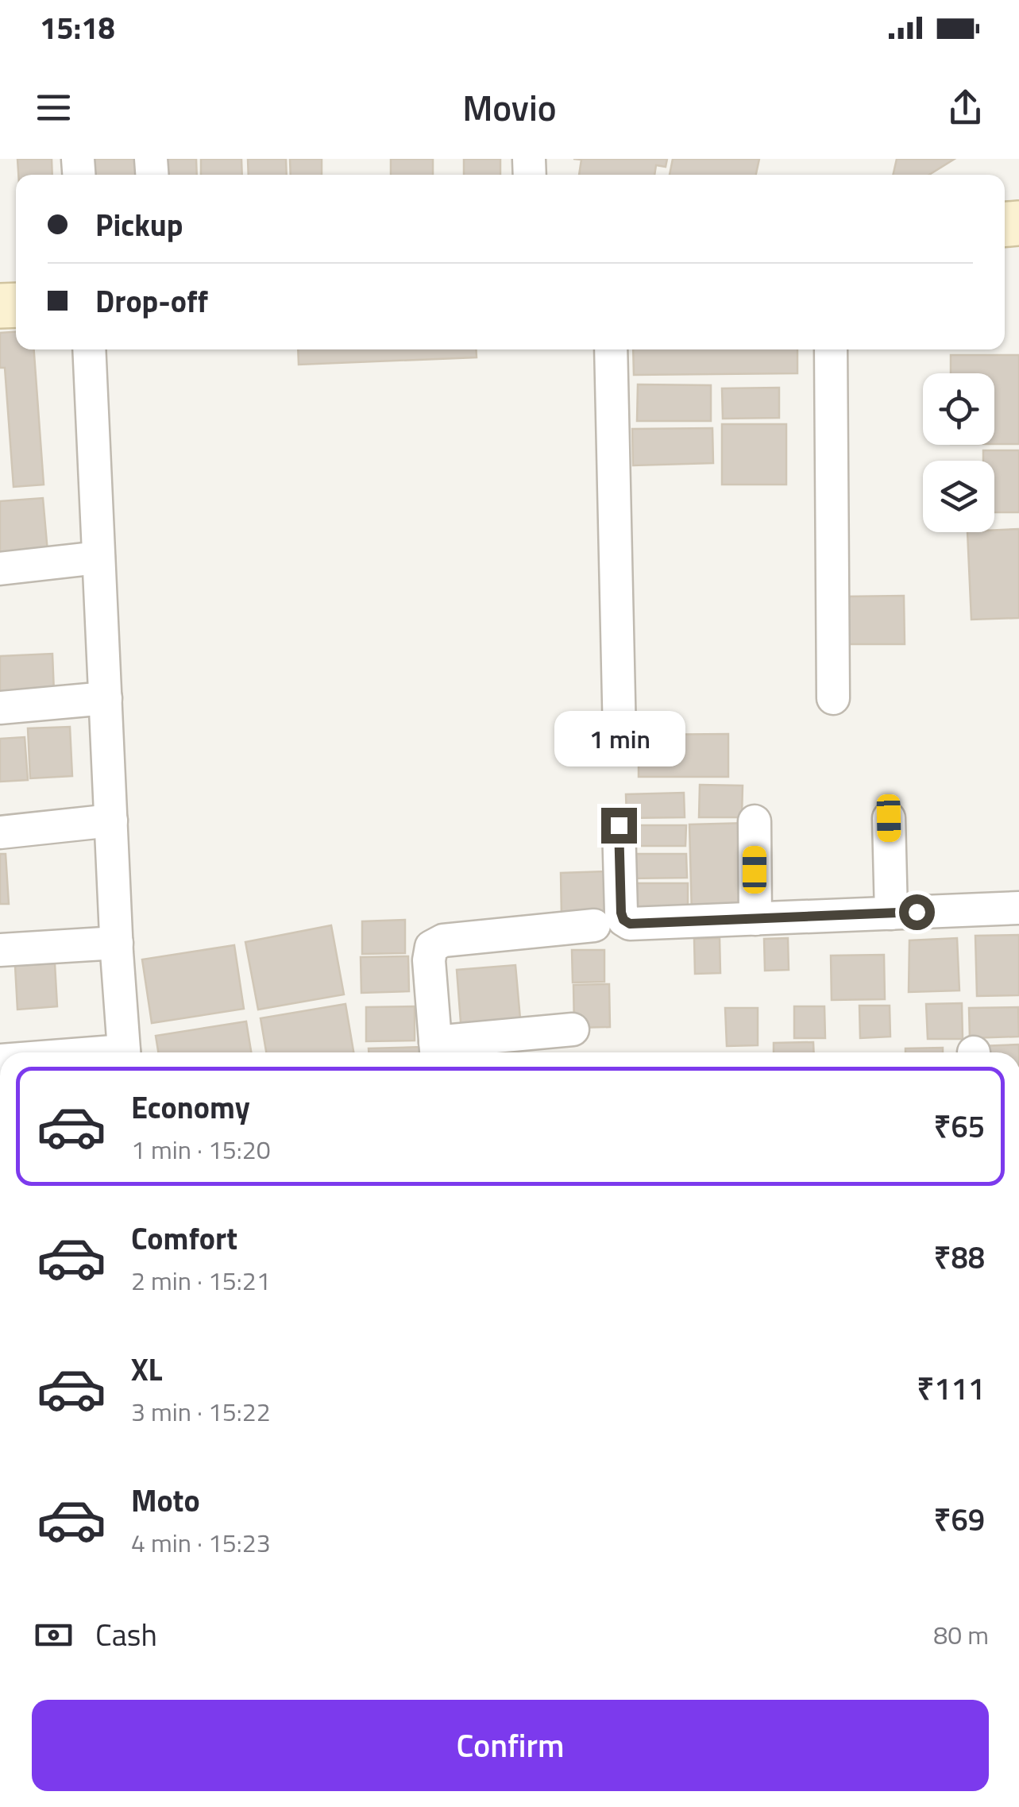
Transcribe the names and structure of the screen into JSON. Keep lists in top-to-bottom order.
{
  "page": {
    "status": "15:18",
    "header": "Movio",
    "banner": ["Pickup", "Drop-off"],
    "bubble": "1 min",
    "list": [
      {
        "name": "Economy",
        "note": "1 min · 15:20",
        "value": "₹65"
      },
      {
        "name": "Comfort",
        "note": "2 min · 15:21",
        "value": "₹88"
      },
      {
        "name": "XL",
        "note": "3 min · 15:22",
        "value": "₹111"
      },
      {
        "name": "Moto",
        "note": "4 min · 15:23",
        "value": "₹69"
      }
    ],
    "pay": ["Cash", "80 m"],
    "buttons": "Confirm"
  }
}
